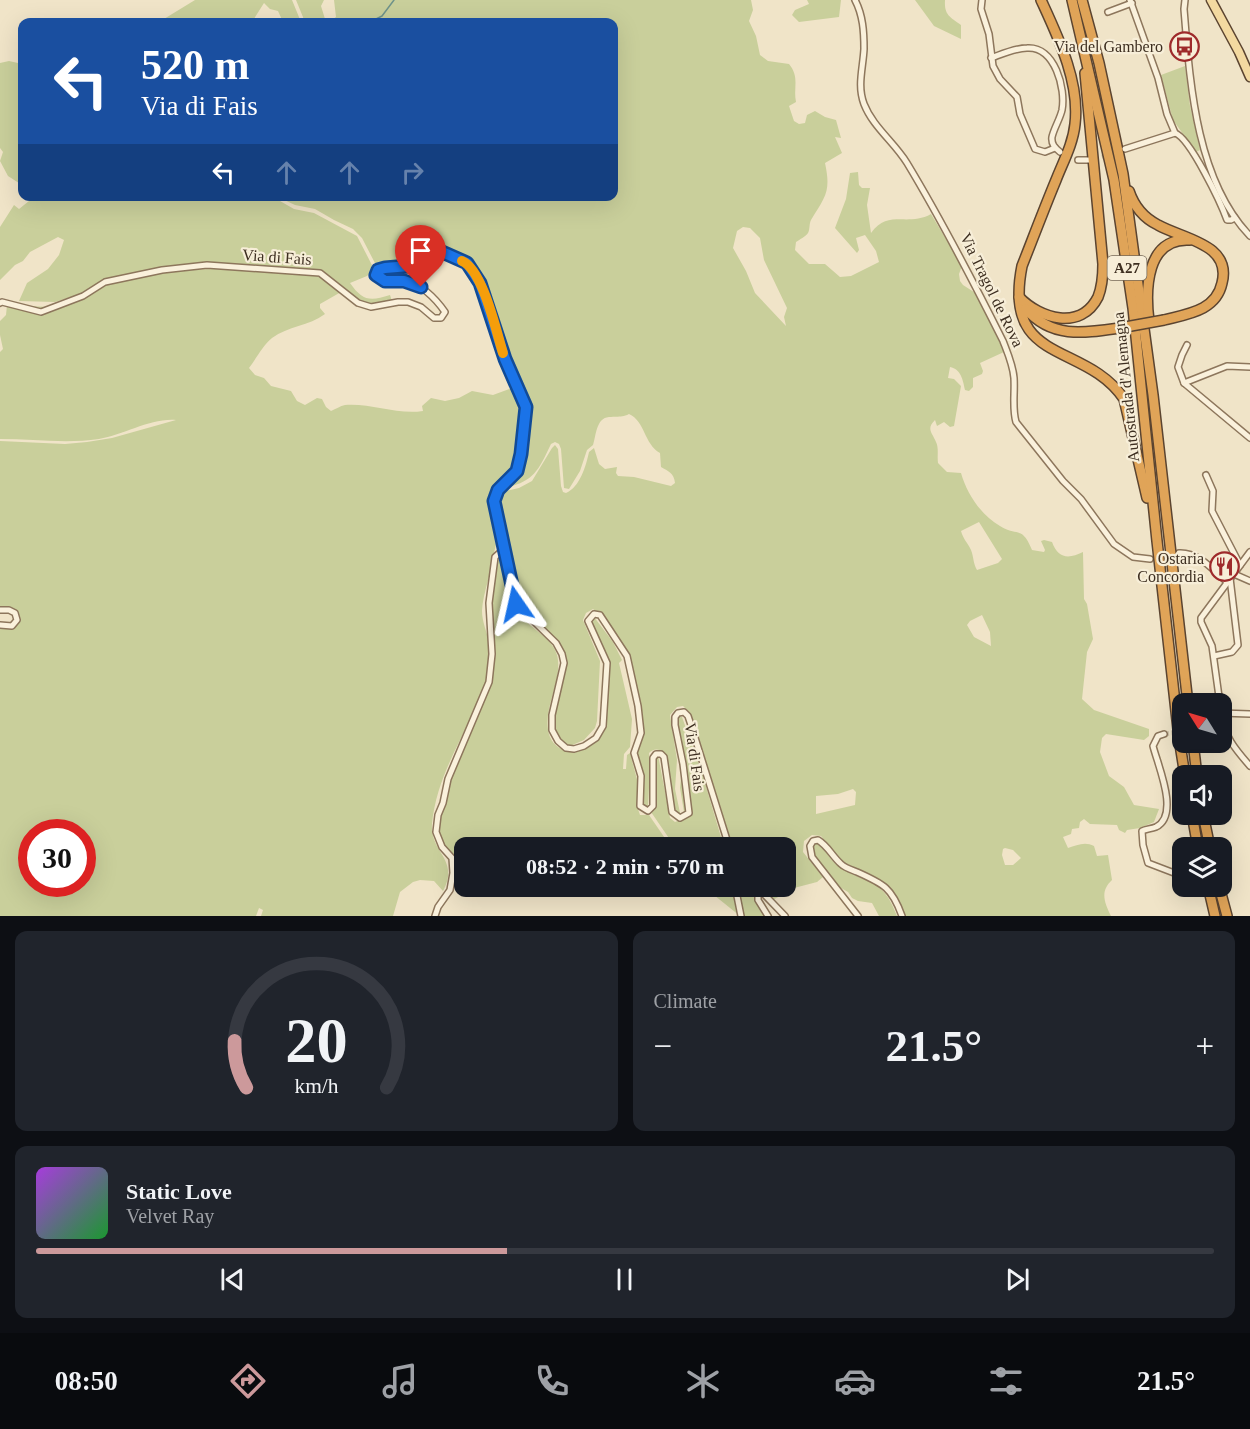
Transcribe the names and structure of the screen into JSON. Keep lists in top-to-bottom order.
{
  "streets": {
    "highway": ["A27", "Autostrada d'Alemagna"],
    "street": ["Via di Fais", "Via Tragol de Rova"]
  },
  "crossings": [
    ["A27", "Autostrada d'Alemagna"]
  ],
  "places": {
    "bus stop": ["Via del Gambero"],
    "restaurant": ["Ostaria Concordia"]
  },
  "north": "top left",
  "page": {
    "turn": ["520 m", "Via di Fais"],
    "limit": "30",
    "trip": "08:52 · 2 min · 570 m",
    "tile": "Climate",
    "heat": ["−", "21.5°", "+"],
    "song": ["Static Love", "Velvet Ray"],
    "tabs": ["08:50", "21.5°"],
    "gauge": ["20", "km/h"]
  }
}
